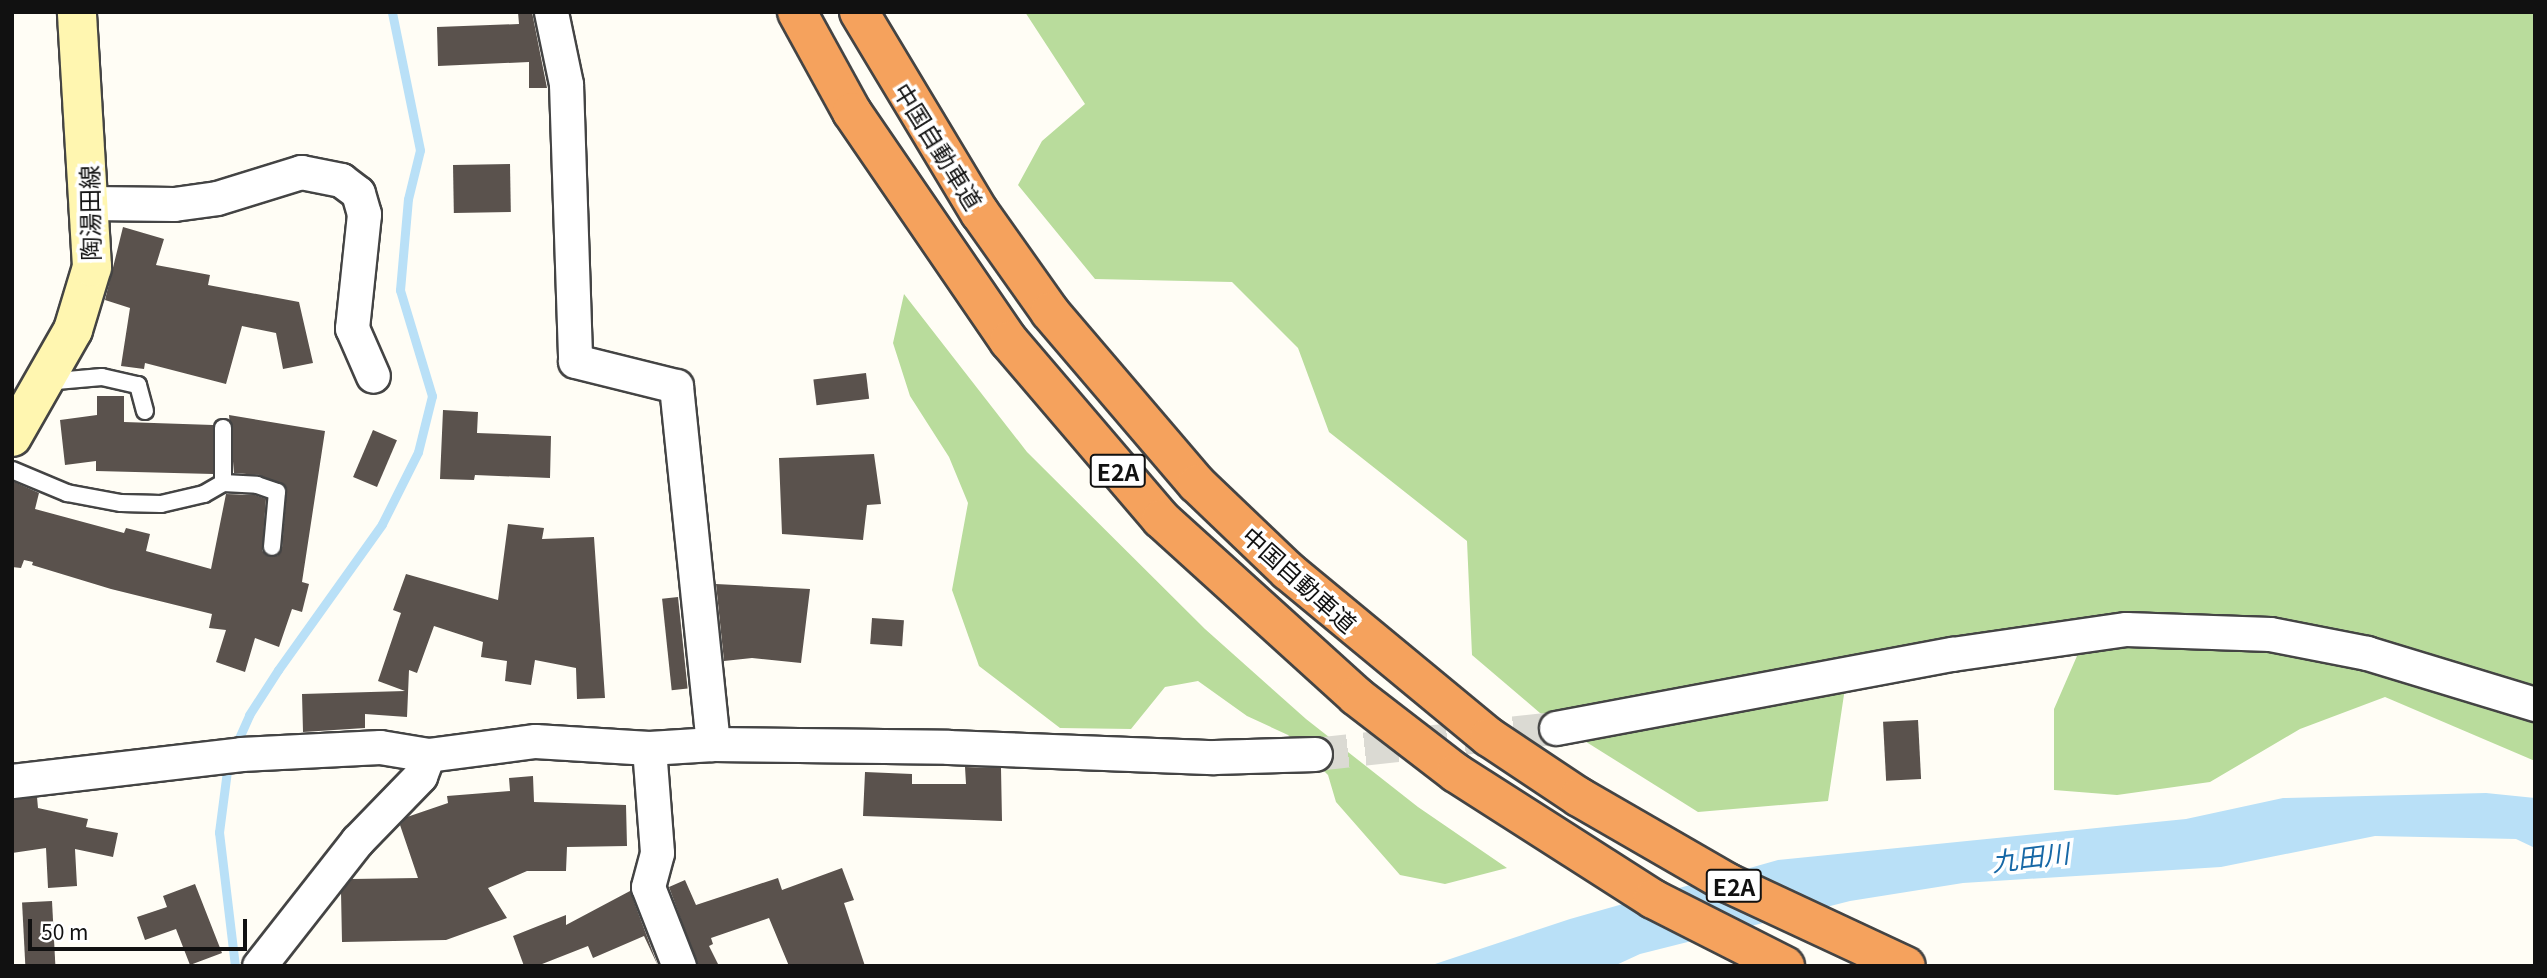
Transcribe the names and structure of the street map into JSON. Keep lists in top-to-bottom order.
{
  "streets": {
    "highway": ["中国自動車道", "E2A"],
    "main road": ["陶湯田線"]
  },
  "water": ["九田川"],
  "scale_bar": "50 m"
}
